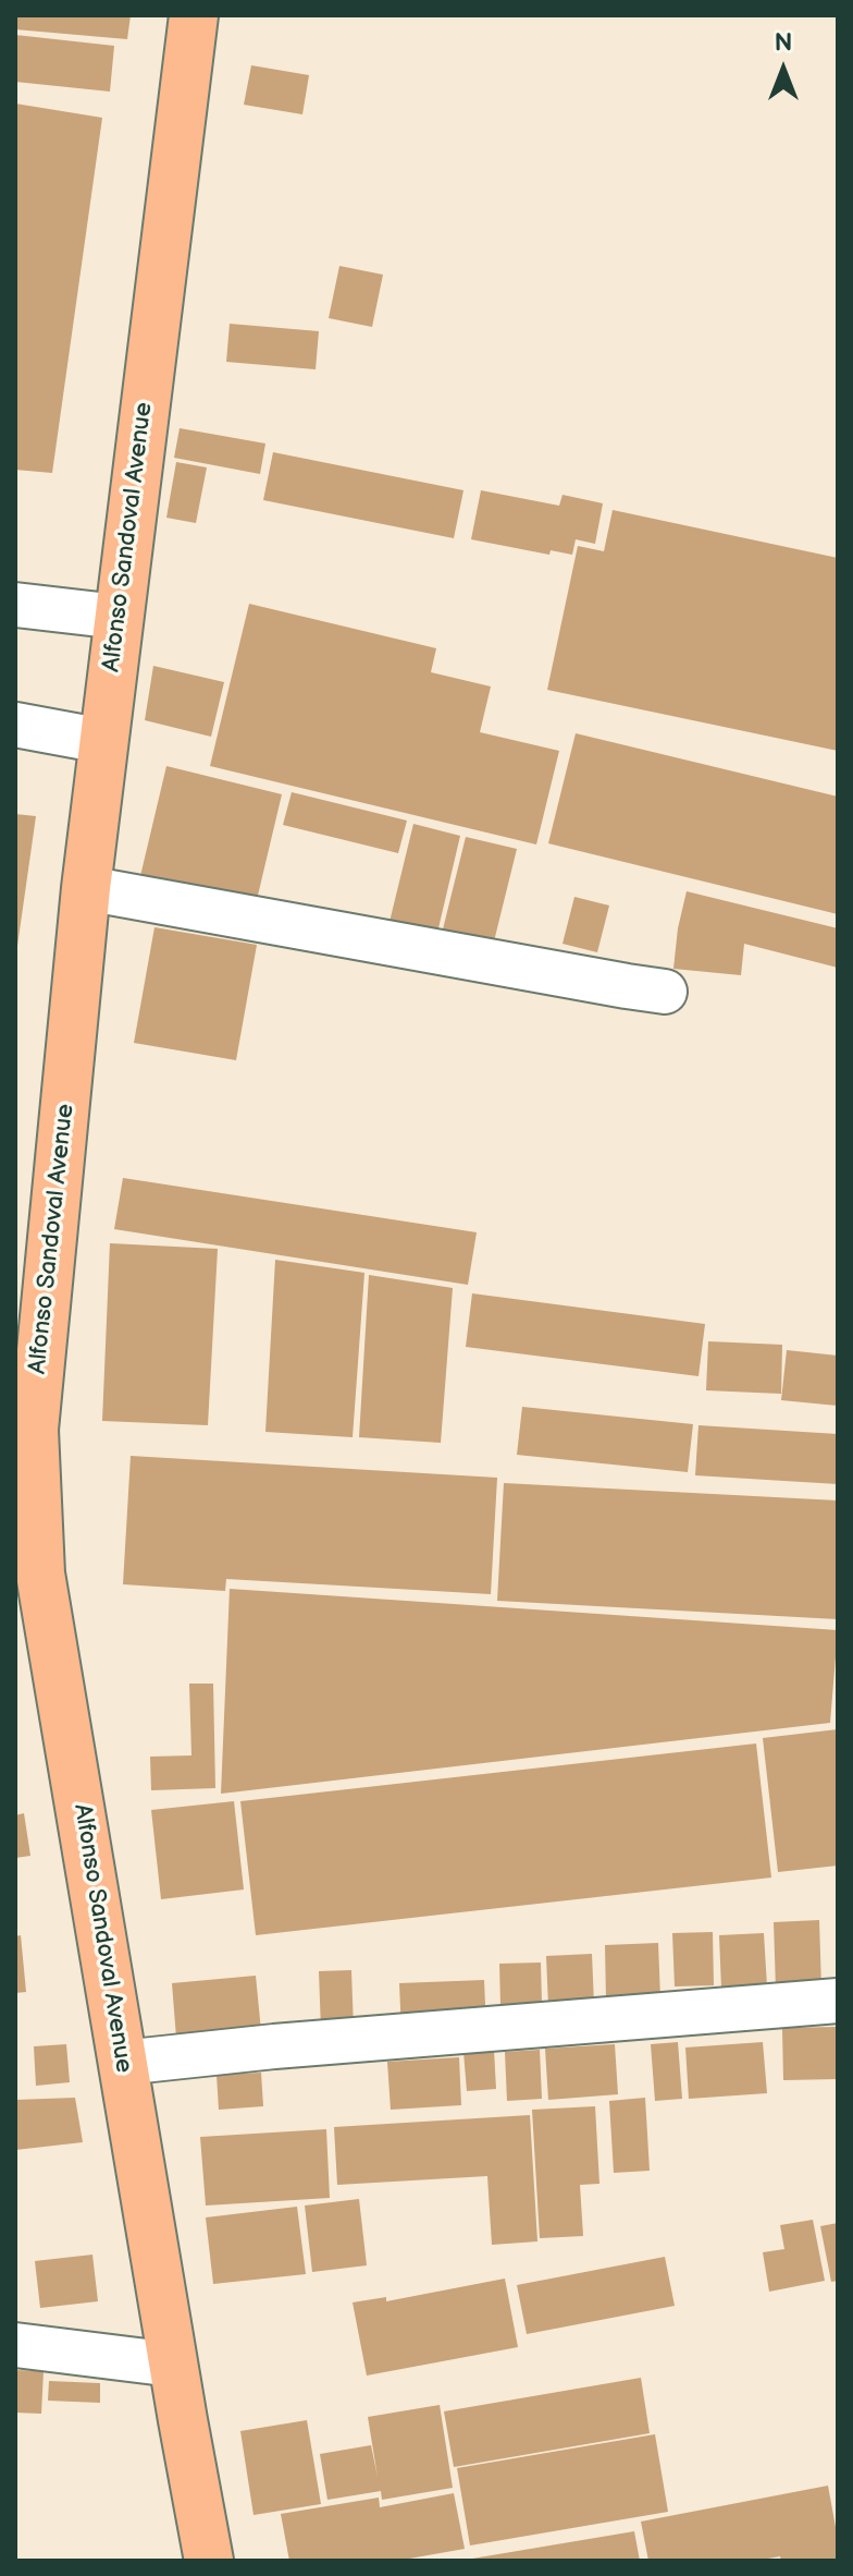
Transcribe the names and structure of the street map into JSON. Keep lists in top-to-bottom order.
{
  "streets": {
    "main road": ["Alfonso Sandoval Avenue"]
  },
  "north": "top"
}
